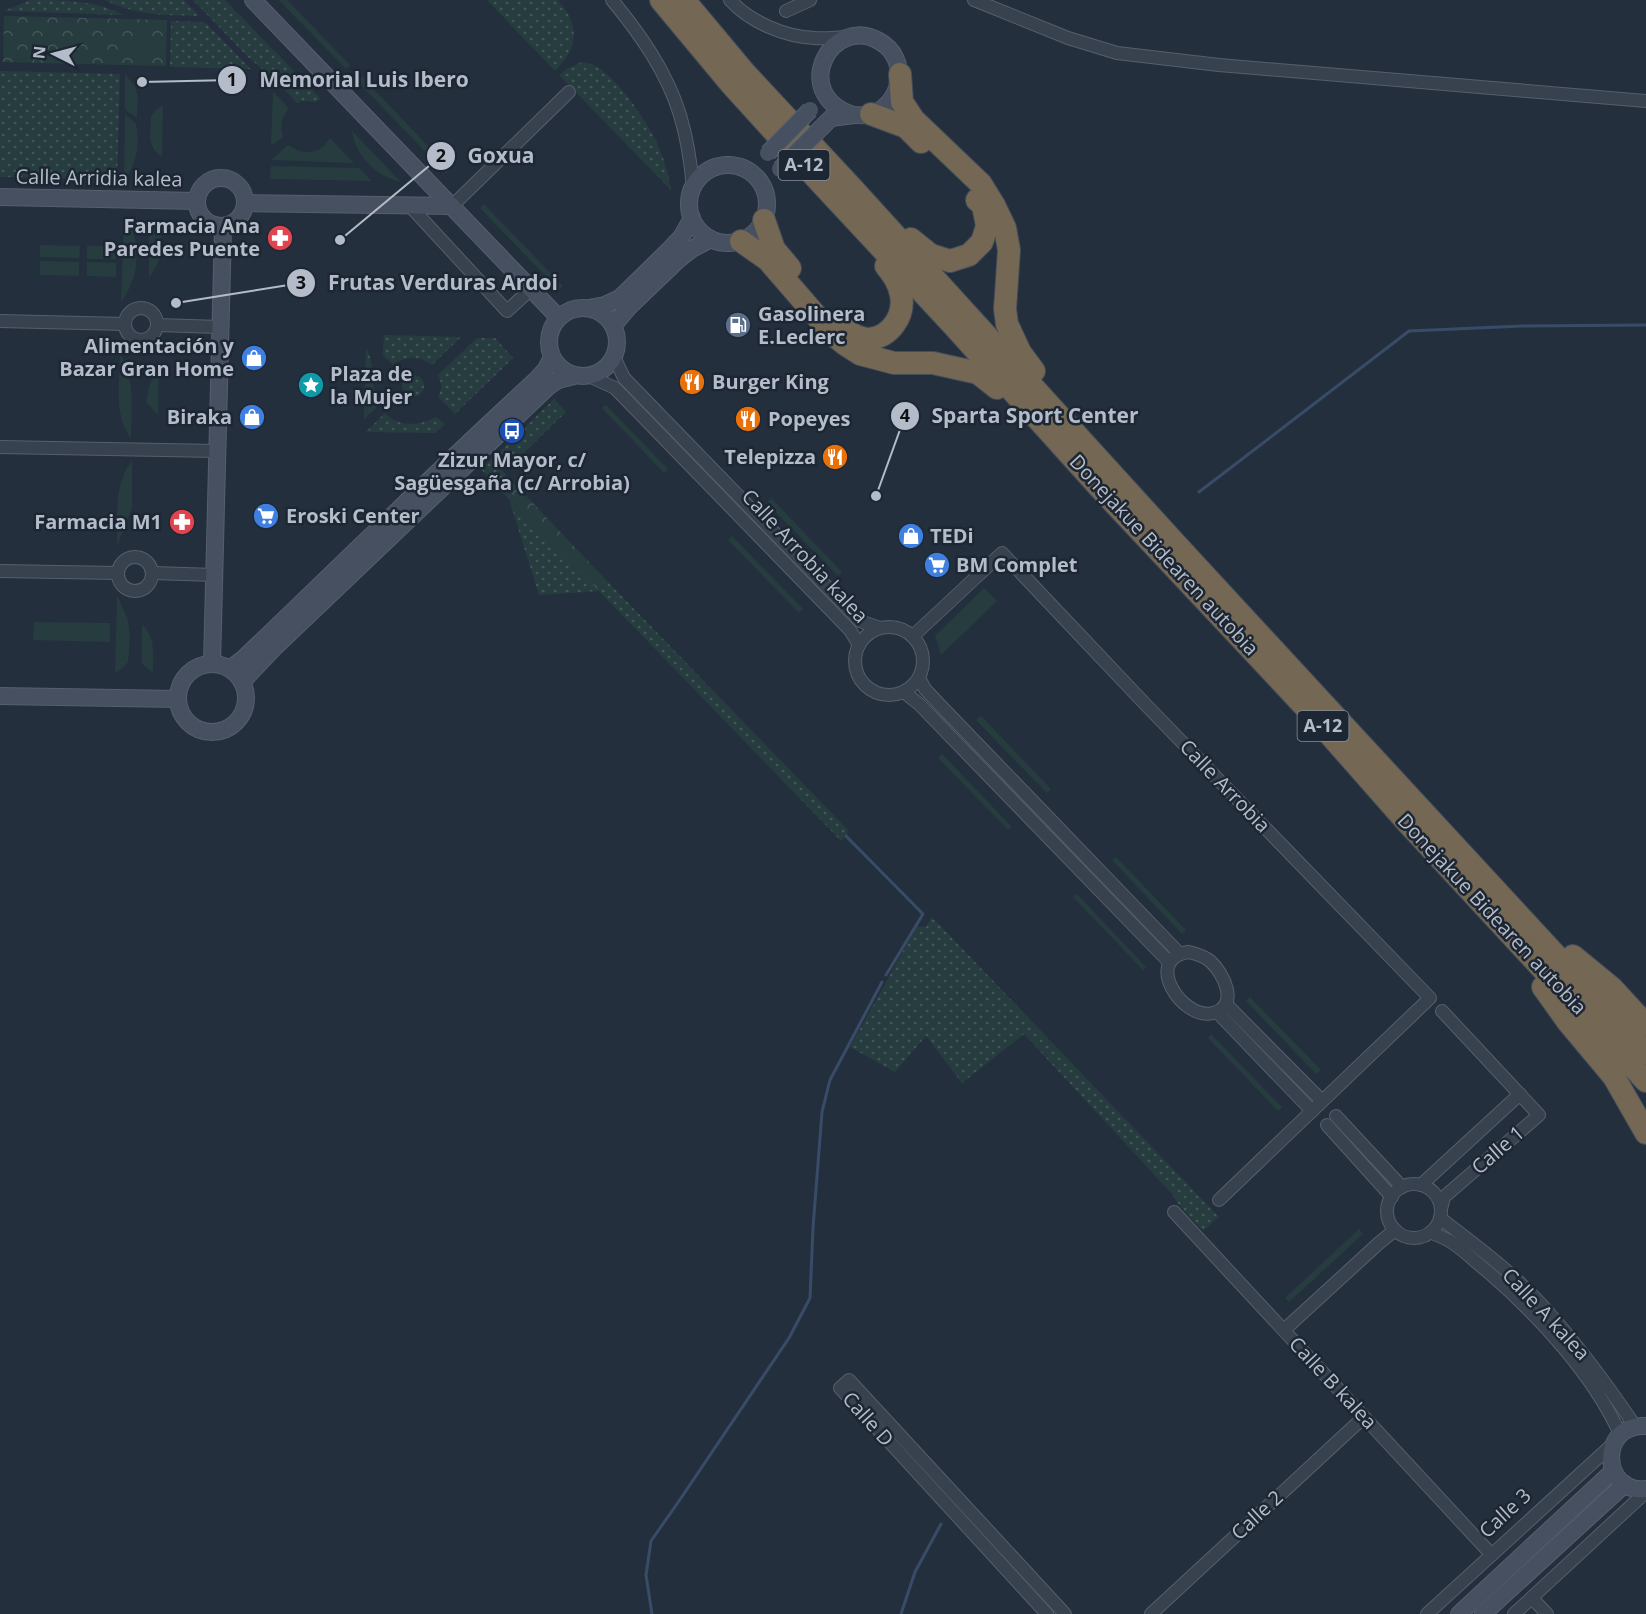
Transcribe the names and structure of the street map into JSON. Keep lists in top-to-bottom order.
{
  "streets": {
    "highway": ["A-12", "Donejakue Bidearen autobia"],
    "street": [
      "Calle Arridia kalea",
      "Calle Arrobia kalea",
      "Calle Arrobia",
      "Calle 1",
      "Calle A kalea",
      "Calle B kalea",
      "Calle D",
      "Calle 3",
      "Calle 2"
    ]
  },
  "crossings": [
    ["Calle Arrobia kalea", "Calle Arrobia"],
    ["Calle 1", "Calle A kalea"],
    ["Calle A kalea", "Calle 3"],
    ["Calle B kalea", "Calle 3"],
    ["Calle B kalea", "Calle 2"]
  ],
  "places": {
    "other": [
      "Memorial Luis Ibero",
      "Goxua",
      "Frutas Verduras Ardoi",
      "Sparta Sport Center"
    ],
    "pharmacy": ["Farmacia Ana Paredes Puente", "Farmacia M1"],
    "fuel station": ["Gasolinera E.Leclerc"],
    "shop": ["Alimentación y Bazar Gran Home", "Biraka", "TEDi"],
    "restaurant": ["Burger King", "Popeyes", "Telepizza"],
    "place": ["Plaza de la Mujer"],
    "bus stop": ["Zizur Mayor, c/ Sagüesgaña (c/ Arrobia)"],
    "supermarket": ["Eroski Center", "BM Complet"]
  },
  "north": "left"
}
